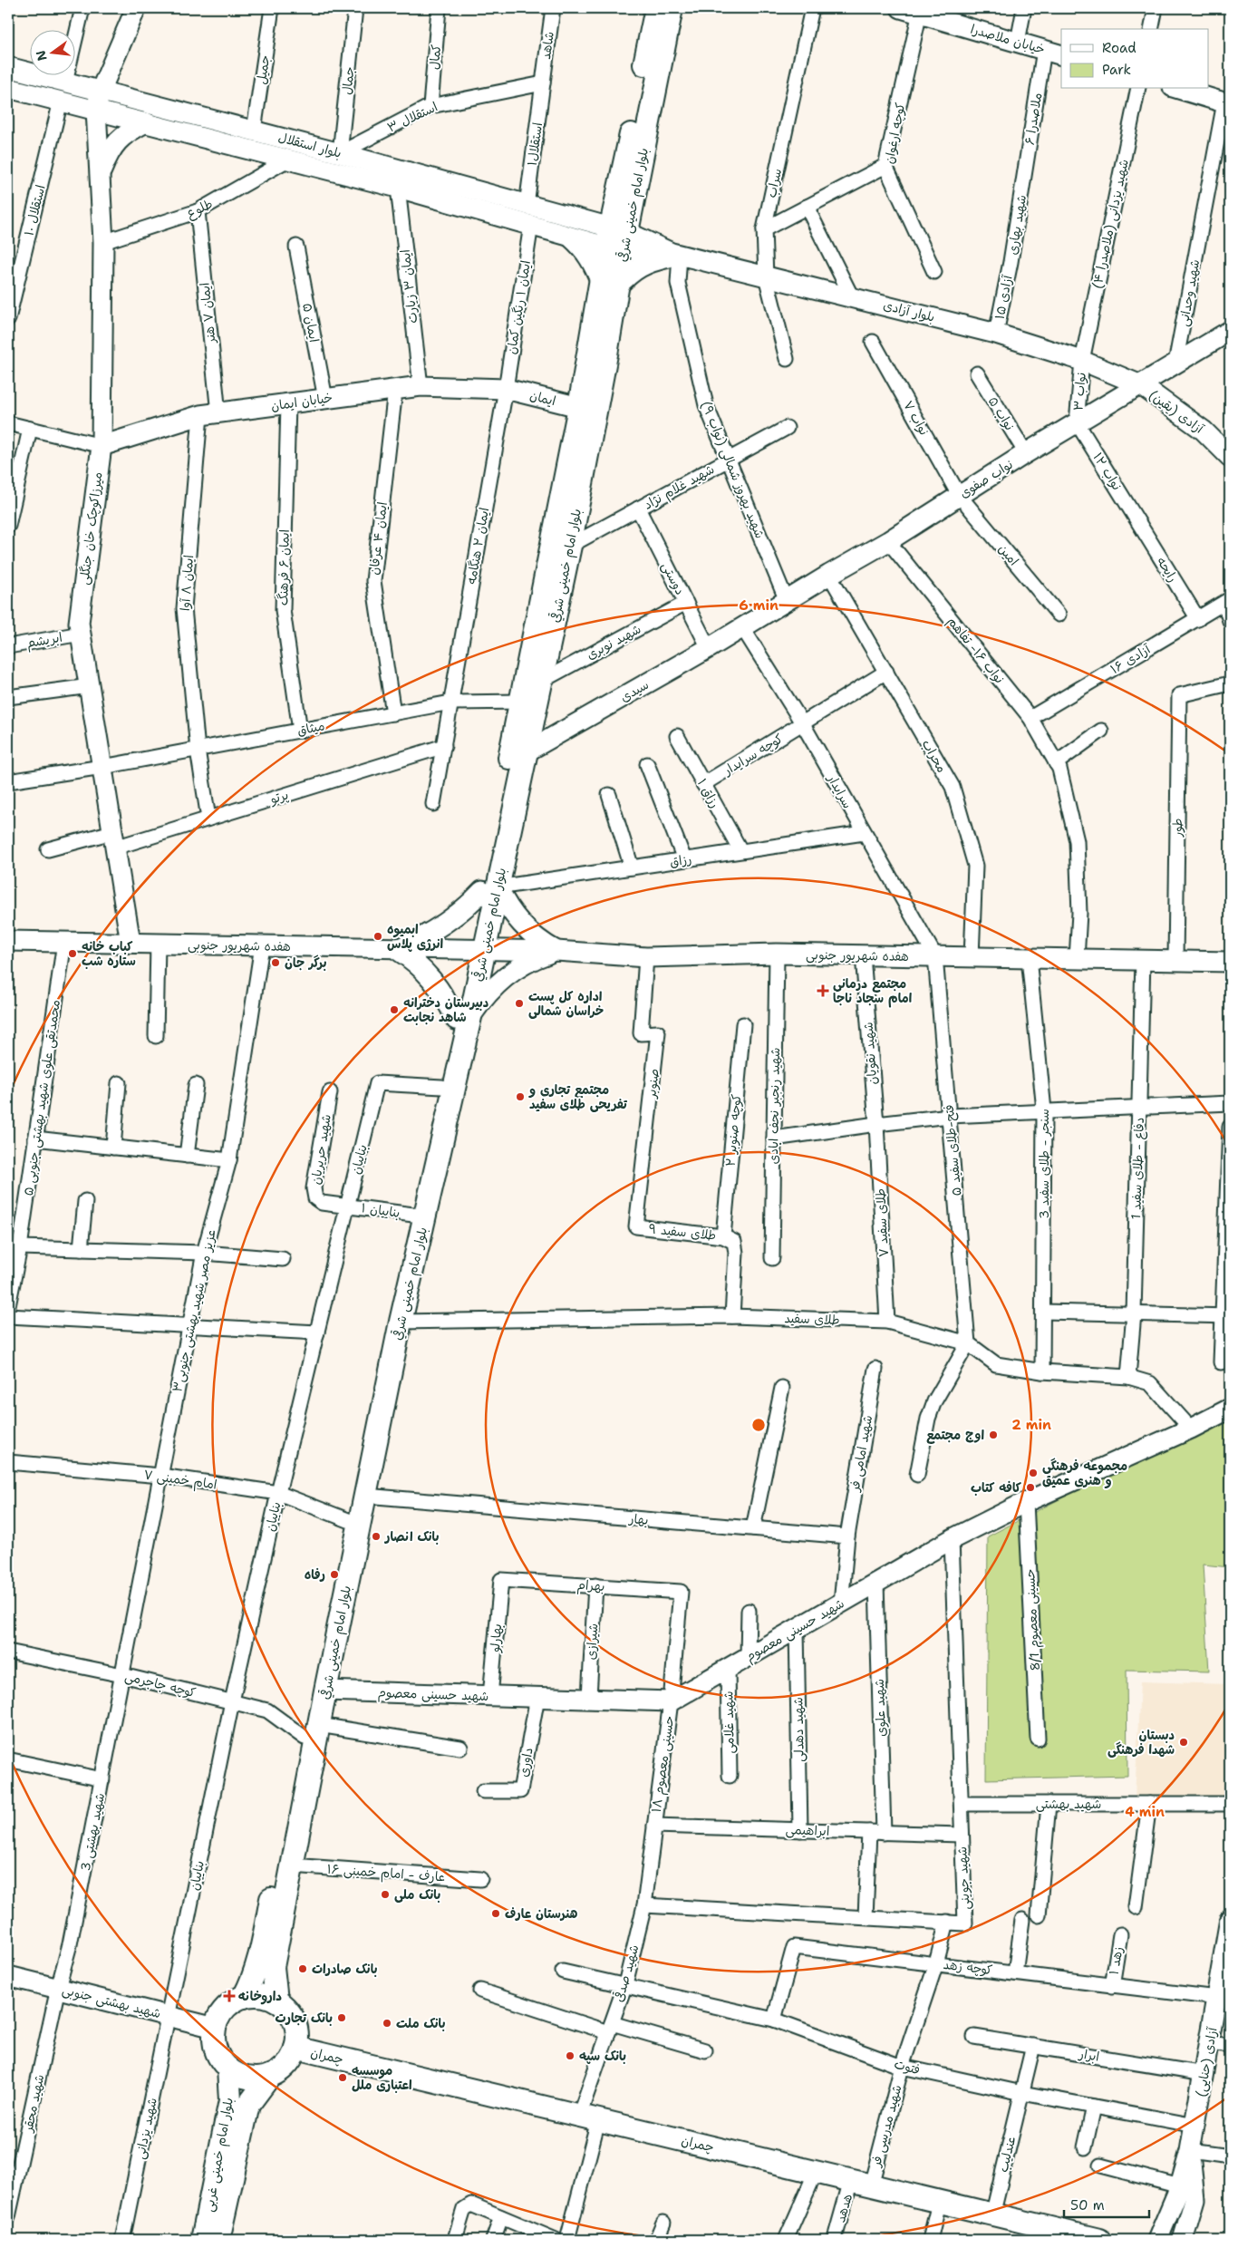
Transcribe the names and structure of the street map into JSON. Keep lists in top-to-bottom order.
{
  "streets": {
    "main road": [
      "خیابان ملاصدرا",
      "بلوار استقلال",
      "بلوار امام خمینی شرقي",
      "بلوار آزادی",
      "ایمان",
      "خیابان ایمان",
      "آزادی (یقین)",
      "نواب صفوی",
      "میرزاکوچک خان جنگلی",
      "سیدی",
      "هفده شهریور جنوبی",
      "شهید حسینی معصوم",
      "شهید بهشتی جنوبی",
      "چمران",
      "آزادی (حنایی)",
      "بلوار امام خمینی غربی"
    ],
    "street": [
      "شاهد",
      "کمال",
      "جمیل",
      "جمال",
      "استقلال ۳",
      "ملاصدرا ۶",
      "کوچه ارغوان",
      "استقلال۱",
      "سراب",
      "طلوع",
      "استقلال ۱۰",
      "شهید یزدانی (ملاصدرا ۴)",
      "شهید بهاری",
      "ایمان ۳ زیارت",
      "شهید وحدانی",
      "آزادی ۱۵",
      "ایمان ۱ رنگین کمان",
      "ایمان ۷ هنر",
      "ایمان ۵",
      "نواب ۳",
      "نواب ۵",
      "نواب ۷",
      "شهید بهروز شمالی (نواب ۹)",
      "نواب ۱‍۲",
      "شهید غلام نژاد",
      "ایمان ۴ عرفان",
      "ایمان ۲ هنگامه",
      "امین",
      "ایمان ۶ فرهنگ",
      "رایحه",
      "دوستی",
      "ایمان ۸ آوا",
      "ابریشم",
      "شهید نوبری",
      "نواب ۱۶- تفاهم",
      "آزادی ۱۶",
      "میثاق",
      "کوچه سرایدار",
      "محراب",
      "سرایدار",
      "رزاق ۱",
      "پرتو",
      "طور",
      "رزاق",
      "شهید نقویان",
      "صنوبر",
      "محمدتقی علوی شهید بهشتی جنوبی ۵",
      "شهید رنجبر نجف ابادی",
      "کوچه صنوبر ۲",
      "شهید حریریان",
      "فتح-طلای سفید ۵",
      "بناییان",
      "سنجر - طلای سفید 3",
      "دفاع - طلای سفید 1",
      "بناییان ۱",
      "طلای سفید ۷",
      "طلای سفید ۹",
      "عزیز مصر شهید بهشتی جنوبی۳",
      "طلای سفید",
      "شهید امامی فر",
      "امام خمینی ۷",
      "بهار",
      "بهرام",
      "حسینی معصوم 8/1",
      "بهارلو",
      "شیرازی",
      "کوچه جاجرمی",
      "شهید علوی",
      "شهید غلامی",
      "شهید دهدلی",
      "داوری",
      "حسینی معصوم ۱۸",
      "شهید بهشتی",
      "ابراهیمی",
      "شهید بهشتی 3",
      "عارف - امام خمینی ۱۶",
      "شهید جوینی",
      "زهد ۱",
      "کوچه زهد",
      "شهید صدقی",
      "ابرار",
      "فتوت",
      "شهید محقر",
      "شهید مدرسی فر",
      "شهید یزدانی",
      "عندلیب",
      "هدهد"
    ]
  },
  "crossings": [
    ["خیابان ملاصدرا", "ملاصدرا ۶"],
    ["خیابان ملاصدرا", "کوچه ارغوان"],
    ["شاهد", "استقلال ۳"],
    ["شاهد", "استقلال۱"],
    ["کمال", "استقلال ۳"],
    ["جمیل", "بلوار استقلال"],
    ["جمال", "استقلال ۳"],
    ["جمال", "بلوار استقلال"],
    ["استقلال ۳", "استقلال۱"],
    ["استقلال ۳", "بلوار استقلال"],
    ["ملاصدرا ۶", "شهید بهاری"],
    ["استقلال۱", "بلوار استقلال"],
    ["بلوار استقلال", "بلوار امام خمینی شرقي"],
    ["بلوار استقلال", "طلوع"],
    ["بلوار استقلال", "استقلال ۱۰"],
    ["بلوار استقلال", "ایمان ۳ زیارت"],
    ["بلوار استقلال", "ایمان ۱ رنگین کمان"],
    ["بلوار استقلال", "بلوار آزادی"],
    ["بلوار استقلال", "میرزاکوچک خان جنگلی"],
    ["سراب", "بلوار آزادی"],
    ["بلوار امام خمینی شرقي", "بلوار آزادی"],
    ["بلوار امام خمینی شرقي", "ایمان"],
    ["بلوار امام خمینی شرقي", "شهید غلام نژاد"],
    ["بلوار امام خمینی شرقي", "شهید نوبری"],
    ["بلوار امام خمینی شرقي", "سیدی"],
    ["بلوار امام خمینی شرقي", "میثاق"],
    ["بلوار امام خمینی شرقي", "رزاق"],
    ["بلوار امام خمینی شرقي", "هفده شهریور جنوبی"],
    ["بلوار امام خمینی شرقي", "بناییان"],
    ["بلوار امام خمینی شرقي", "بناییان ۱"],
    ["بلوار امام خمینی شرقي", "طلای سفید"],
    ["بلوار امام خمینی شرقي", "امام خمینی ۷"],
    ["بلوار امام خمینی شرقي", "بهار"],
    ["بلوار امام خمینی شرقي", "شهید حسینی معصوم"],
    ["بلوار امام خمینی شرقي", "کوچه جاجرمی"],
    ["بلوار امام خمینی شرقي", "عارف - امام خمینی ۱۶"],
    ["بلوار امام خمینی شرقي", "شهید بهشتی جنوبی"],
    ["بلوار امام خمینی شرقي", "چمران"],
    ["بلوار امام خمینی شرقي", "بلوار امام خمینی غربی"],
    ["طلوع", "ایمان ۷ هنر"],
    ["طلوع", "میرزاکوچک خان جنگلی"],
    ["شهید یزدانی (ملاصدرا ۴)", "بلوار آزادی"],
    ["شهید یزدانی (ملاصدرا ۴)", "نواب ۳"],
    ["شهید بهاری", "آزادی ۱۵"],
    ["ایمان ۳ زیارت", "خیابان ایمان"],
    ["شهید وحدانی", "نواب صفوی"],
    ["آزادی ۱۵", "بلوار آزادی"],
    ["ایمان ۱ رنگین کمان", "ایمان"],
    ["ایمان ۱ رنگین کمان", "خیابان ایمان"],
    ["ایمان ۱ رنگین کمان", "ایمان ۲ هنگامه"],
    ["بلوار آزادی", "نواب ۳"],
    ["بلوار آزادی", "آزادی (یقین)"],
    ["بلوار آزادی", "شهید بهروز شمالی (نواب ۹)"],
    ["بلوار آزادی", "نواب صفوی"],
    ["ایمان ۷ هنر", "خیابان ایمان"],
    ["ایمان ۷ هنر", "ایمان ۸ آوا"],
    ["ایمان ۵", "خیابان ایمان"],
    ["نواب ۳", "نواب ۱‍۲"],
    ["نواب ۳", "نواب صفوی"],
    ["ایمان", "خیابان ایمان"],
    ["ایمان", "ایمان ۲ هنگامه"],
    ["خیابان ایمان", "میرزاکوچک خان جنگلی"],
    ["خیابان ایمان", "ایمان ۴ عرفان"],
    ["خیابان ایمان", "ایمان ۲ هنگامه"],
    ["خیابان ایمان", "ایمان ۶ فرهنگ"],
    ["خیابان ایمان", "ایمان ۸ آوا"],
    ["آزادی (یقین)", "نواب صفوی"],
    ["نواب ۵", "نواب صفوی"],
    ["نواب ۷", "نواب صفوی"],
    ["نواب ۷", "امین"],
    ["شهید بهروز شمالی (نواب ۹)", "نواب صفوی"],
    ["شهید بهروز شمالی (نواب ۹)", "شهید غلام نژاد"],
    ["نواب ۱‍۲", "نواب صفوی"],
    ["نواب ۱‍۲", "رایحه"],
    ["نواب صفوی", "امین"],
    ["نواب صفوی", "نواب ۱۶- تفاهم"],
    ["نواب صفوی", "سیدی"],
    ["نواب صفوی", "محراب"],
    ["نواب صفوی", "سرایدار"],
    ["شهید غلام نژاد", "دوستی"],
    ["میرزاکوچک خان جنگلی", "ابریشم"],
    ["میرزاکوچک خان جنگلی", "میثاق"],
    ["میرزاکوچک خان جنگلی", "پرتو"],
    ["میرزاکوچک خان جنگلی", "هفده شهریور جنوبی"],
    ["ایمان ۴ عرفان", "میثاق"],
    ["ایمان ۲ هنگامه", "میثاق"],
    ["ایمان ۲ هنگامه", "پرتو"],
    ["ایمان ۶ فرهنگ", "میثاق"],
    ["رایحه", "آزادی ۱۶"],
    ["دوستی", "شهید نوبری"],
    ["دوستی", "سیدی"],
    ["ایمان ۸ آوا", "میثاق"],
    ["ایمان ۸ آوا", "پرتو"],
    ["نواب ۱۶- تفاهم", "آزادی ۱۶"],
    ["نواب ۱۶- تفاهم", "هفده شهریور جنوبی"],
    ["سیدی", "سرایدار"],
    ["کوچه سرایدار", "محراب"],
    ["کوچه سرایدار", "سرایدار"],
    ["کوچه سرایدار", "رزاق ۱"],
    ["محراب", "هفده شهریور جنوبی"],
    ["سرایدار", "رزاق"],
    ["سرایدار", "هفده شهریور جنوبی"],
    ["سرایدار", "فتح-طلای سفید ۵"],
    ["رزاق ۱", "رزاق"],
    ["طور", "هفده شهریور جنوبی"],
    ["هفده شهریور جنوبی", "شهید نقویان"],
    ["هفده شهریور جنوبی", "صنوبر"],
    ["هفده شهریور جنوبی", "محمدتقی علوی شهید بهشتی جنوبی ۵"],
    ["هفده شهریور جنوبی", "شهید رنجبر نجف ابادی"],
    ["هفده شهریور جنوبی", "فتح-طلای سفید ۵"],
    ["هفده شهریور جنوبی", "سنجر - طلای سفید 3"],
    ["هفده شهریور جنوبی", "دفاع - طلای سفید 1"],
    ["هفده شهریور جنوبی", "عزیز مصر شهید بهشتی جنوبی۳"],
    ["شهید نقویان", "طلای سفید ۷"],
    ["صنوبر", "طلای سفید ۹"],
    ["کوچه صنوبر ۲", "طلای سفید ۹"],
    ["شهید حریریان", "بناییان"],
    ["شهید حریریان", "بناییان ۱"],
    ["فتح-طلای سفید ۵", "طلای سفید"],
    ["بناییان", "بناییان ۱"],
    ["بناییان", "امام خمینی ۷"],
    ["بناییان", "کوچه جاجرمی"],
    ["بناییان", "شهید بهشتی جنوبی"],
    ["بناییان", "شهید یزدانی"],
    ["سنجر - طلای سفید 3", "طلای سفید"],
    ["دفاع - طلای سفید 1", "طلای سفید"],
    ["طلای سفید ۷", "طلای سفید"],
    ["طلای سفید ۹", "طلای سفید"],
    ["عزیز مصر شهید بهشتی جنوبی۳", "امام خمینی ۷"],
    ["عزیز مصر شهید بهشتی جنوبی۳", "کوچه جاجرمی"],
    ["عزیز مصر شهید بهشتی جنوبی۳", "شهید بهشتی 3"],
    ["طلای سفید", "شهید حسینی معصوم"],
    ["شهید امامی فر", "بهار"],
    ["بهرام", "بهارلو"],
    ["بهرام", "شیرازی"],
    ["بهرام", "حسینی معصوم ۱۸"],
    ["حسینی معصوم 8/1", "شهید حسینی معصوم"],
    ["شهید حسینی معصوم", "بهارلو"],
    ["شهید حسینی معصوم", "شیرازی"],
    ["شهید حسینی معصوم", "شهید علوی"],
    ["شهید حسینی معصوم", "شهید غلامی"],
    ["شهید حسینی معصوم", "شهید دهدلی"],
    ["شهید حسینی معصوم", "داوری"],
    ["شهید حسینی معصوم", "حسینی معصوم ۱۸"],
    ["شهید حسینی معصوم", "شهید جوینی"],
    ["کوچه جاجرمی", "شهید بهشتی 3"],
    ["شهید علوی", "ابراهیمی"],
    ["شهید دهدلی", "ابراهیمی"],
    ["حسینی معصوم ۱۸", "ابراهیمی"],
    ["حسینی معصوم ۱۸", "شهید صدقی"],
    ["شهید بهشتی", "شهید جوینی"],
    ["ابراهیمی", "شهید جوینی"],
    ["ابراهیمی", "شهید صدقی"],
    ["شهید بهشتی 3", "شهید بهشتی جنوبی"],
    ["شهید بهشتی 3", "شهید محقر"],
    ["شهید جوینی", "شهید صدقی"],
    ["شهید جوینی", "شهید مدرسی فر"],
    ["زهد ۱", "کوچه زهد"],
    ["کوچه زهد", "آزادی (حنایی)"],
    ["کوچه زهد", "فتوت"],
    ["کوچه زهد", "شهید مدرسی فر"],
    ["شهید صدقی", "چمران"],
    ["شهید صدقی", "فتوت"],
    ["شهید بهشتی جنوبی", "چمران"],
    ["شهید بهشتی جنوبی", "شهید محقر"],
    ["شهید بهشتی جنوبی", "شهید یزدانی"],
    ["شهید بهشتی جنوبی", "بلوار امام خمینی غربی"],
    ["ابرار", "آزادی (حنایی)"],
    ["ابرار", "عندلیب"],
    ["چمران", "شهید مدرسی فر"],
    ["چمران", "عندلیب"],
    ["چمران", "بلوار امام خمینی غربی"],
    ["چمران", "هدهد"],
    ["آزادی (حنایی)", "فتوت"],
    ["فتوت", "شهید مدرسی فر"],
    ["فتوت", "عندلیب"],
    ["شهید مدرسی فر", "هدهد"]
  ],
  "places": {
    "other": [
      "ابمیوه انرژی پلاس",
      "کباب خانه ستاره شب",
      "برگر جان",
      "اداره کل پست خراسان شمالی",
      "دبیرستان دخترانه شاهد نجابت",
      "مجتمع تجاری و تفریحی طلای سفید",
      "اوج مجتمع",
      "مجموعه فرهنگی و هنری عمیق",
      "کافه کتاب",
      "بانک انصار",
      "رفاه",
      "دبستان شهدا فرهنگی",
      "بانک ملی",
      "هنرستان عارف",
      "بانک صادرات",
      "بانک تجارت",
      "بانک ملت",
      "بانک سپه",
      "موسسه اعتباری ملل"
    ],
    "health": ["مجتمع درمانی امام سجاد ناجا", "داروخانه"]
  },
  "legend": ["Road", "Park"],
  "scale_bar": "50 m",
  "north": "left",
  "rings": ["6 min", "2 min", "4 min"]
}
